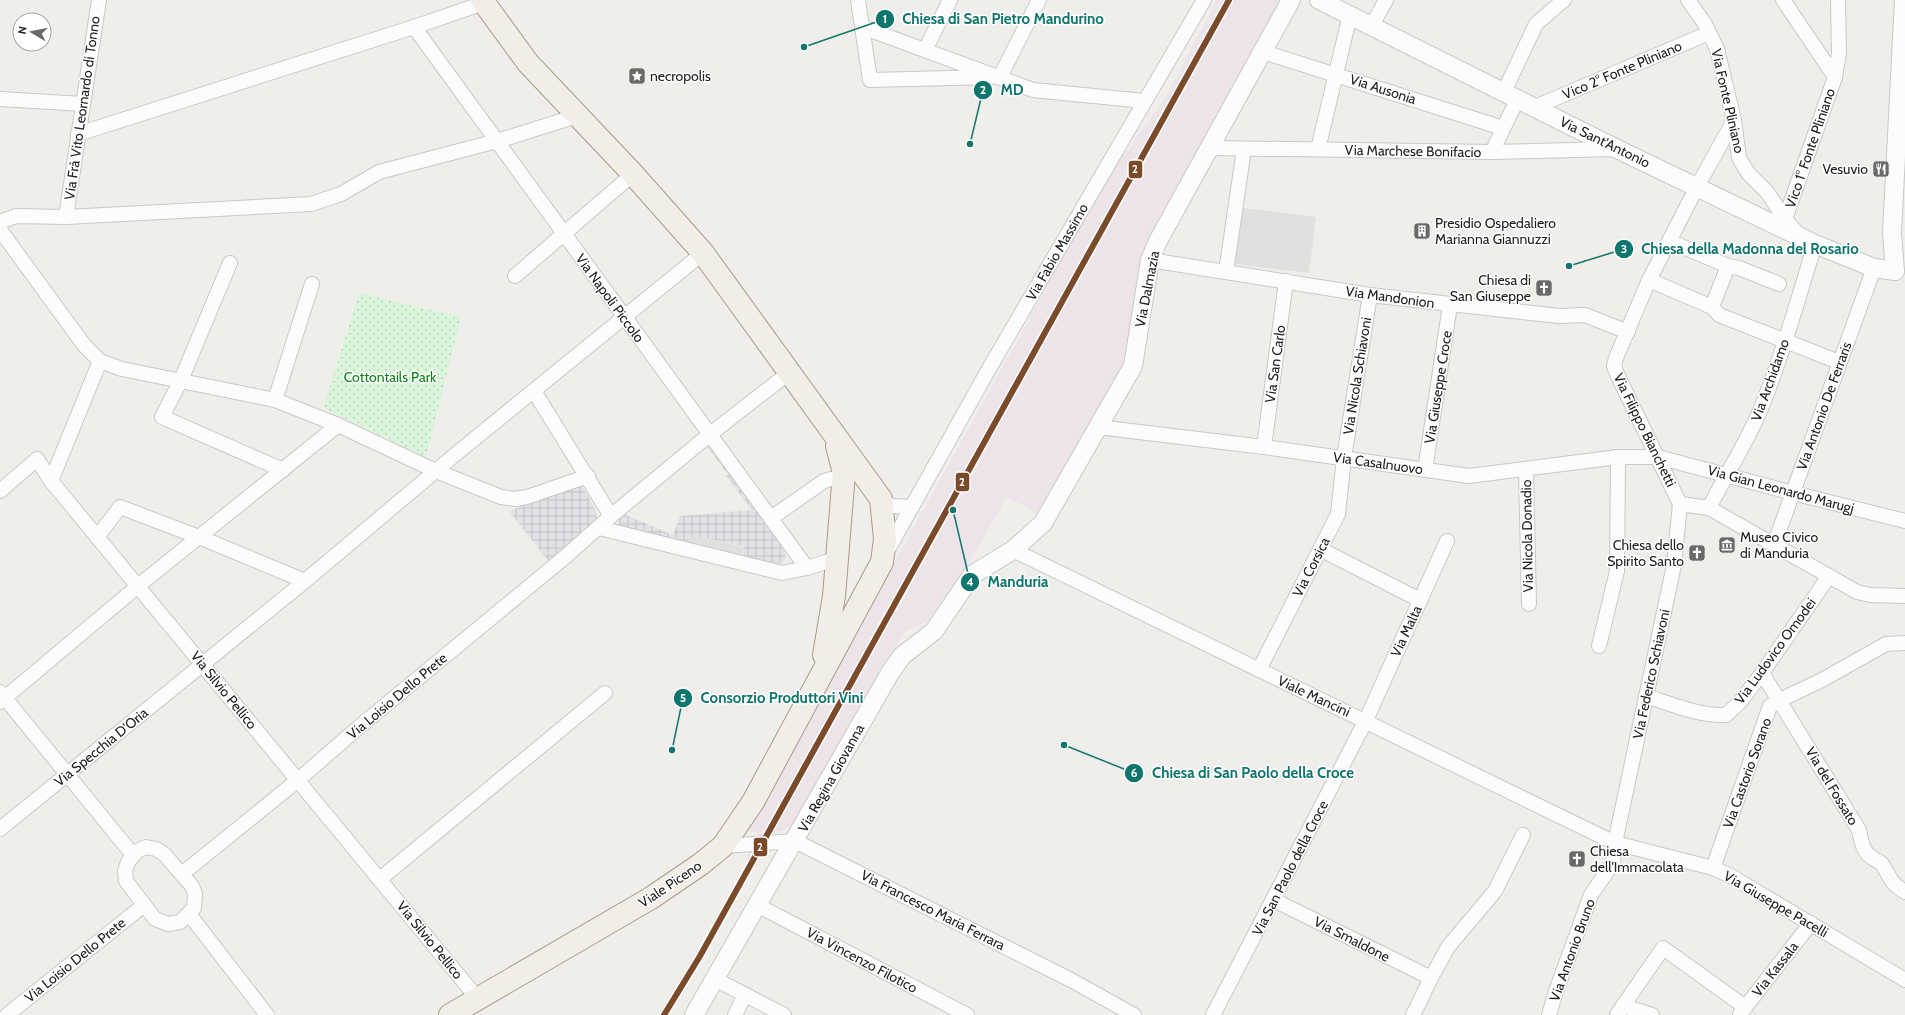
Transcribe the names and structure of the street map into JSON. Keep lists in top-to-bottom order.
{
  "streets": {
    "main road": ["Viale Piceno"],
    "street": [
      "Vico 2° Fonte Pliniano",
      "Via Ausonia",
      "Via Fonte Pliniano",
      "Via Frà Vito Leornardo di Tonno",
      "Via Sant'Antonio",
      "Vico 1° Fonte Pliniano",
      "Via Marchese Bonifacio",
      "Via Fabio Massimo",
      "Via Dalmazia",
      "Via Mandonion",
      "Via Napoli Piccolo",
      "Via San Carlo",
      "Via Nicola Schiavoni",
      "Via Archidamo",
      "Via Giuseppe Croce",
      "Via Antonio De Ferraris",
      "Via Filippo Bianchetti",
      "Via Casalnuovo",
      "Via Gian Leonardo Marugj",
      "Via Nicola Donadio",
      "Via Corsica",
      "Via Malta",
      "Via Ludovico Omodei",
      "Via Federico Schiavoni",
      "Via Silvio Pellico",
      "Via Loisio Dello Prete",
      "Viale Mancini",
      "Via Specchia D'Oria",
      "Via Castorio Sorano",
      "Via Regina Giovanna",
      "Via del Fossato",
      "Via San Paolo della Croce",
      "Via Giuseppe Pacelli",
      "Via Francesco Maria Ferrara",
      "Via Smaldone",
      "Via Antonio Bruno",
      "Via Vincenzo Filotico",
      "Via Kassala"
    ]
  },
  "crossings": [
    ["Vico 2° Fonte Pliniano", "Via Fonte Pliniano"],
    ["Vico 2° Fonte Pliniano", "Via Sant'Antonio"],
    ["Via Ausonia", "Via Dalmazia"],
    ["Via Fonte Pliniano", "Via Sant'Antonio"],
    ["Via Fonte Pliniano", "Vico 1° Fonte Pliniano"],
    ["Via Fonte Pliniano", "Via Archidamo"],
    ["Via Fonte Pliniano", "Via Filippo Bianchetti"],
    ["Via Sant'Antonio", "Via Marchese Bonifacio"],
    ["Via Sant'Antonio", "Via Archidamo"],
    ["Via Sant'Antonio", "Via Antonio De Ferraris"],
    ["Via Sant'Antonio", "Via Filippo Bianchetti"],
    ["Via Marchese Bonifacio", "Via Dalmazia"],
    ["Via Fabio Massimo", "Viale Piceno"],
    ["Via Dalmazia", "Via Mandonion"],
    ["Via Dalmazia", "Via Casalnuovo"],
    ["Via Dalmazia", "Viale Mancini"],
    ["Via Dalmazia", "Via Regina Giovanna"],
    ["Via Mandonion", "Via San Carlo"],
    ["Via Mandonion", "Via Nicola Schiavoni"],
    ["Via Mandonion", "Via Giuseppe Croce"],
    ["Via Mandonion", "Via Filippo Bianchetti"],
    ["Via Napoli Piccolo", "Via Loisio Dello Prete"],
    ["Via Napoli Piccolo", "Via Specchia D'Oria"],
    ["Via San Carlo", "Via Casalnuovo"],
    ["Via Nicola Schiavoni", "Via Casalnuovo"],
    ["Via Nicola Schiavoni", "Via Corsica"],
    ["Via Archidamo", "Via Gian Leonardo Marugj"],
    ["Via Giuseppe Croce", "Via Casalnuovo"],
    ["Via Antonio De Ferraris", "Via Gian Leonardo Marugj"],
    ["Via Filippo Bianchetti", "Via Casalnuovo"],
    ["Via Filippo Bianchetti", "Via Gian Leonardo Marugj"],
    ["Via Filippo Bianchetti", "Via Federico Schiavoni"],
    ["Via Casalnuovo", "Via Gian Leonardo Marugj"],
    ["Via Casalnuovo", "Via Nicola Donadio"],
    ["Via Casalnuovo", "Via Corsica"],
    ["Via Corsica", "Viale Mancini"],
    ["Via Malta", "Viale Mancini"],
    ["Via Malta", "Via San Paolo della Croce"],
    ["Via Ludovico Omodei", "Via Federico Schiavoni"],
    ["Via Ludovico Omodei", "Via del Fossato"],
    ["Via Federico Schiavoni", "Viale Mancini"],
    ["Via Federico Schiavoni", "Via Giuseppe Pacelli"],
    ["Via Federico Schiavoni", "Via Antonio Bruno"],
    ["Via Silvio Pellico", "Via Loisio Dello Prete"],
    ["Via Silvio Pellico", "Via Specchia D'Oria"],
    ["Via Silvio Pellico", "Viale Piceno"],
    ["Viale Mancini", "Via Regina Giovanna"],
    ["Viale Mancini", "Via San Paolo della Croce"],
    ["Viale Mancini", "Via Giuseppe Pacelli"],
    ["Viale Mancini", "Via Antonio Bruno"],
    ["Via Castorio Sorano", "Via del Fossato"],
    ["Via Castorio Sorano", "Via Giuseppe Pacelli"],
    ["Via Regina Giovanna", "Via Francesco Maria Ferrara"],
    ["Via Regina Giovanna", "Via Vincenzo Filotico"],
    ["Via San Paolo della Croce", "Via Smaldone"],
    ["Via Giuseppe Pacelli", "Via Antonio Bruno"],
    ["Via Giuseppe Pacelli", "Via Kassala"]
  ],
  "parks": ["Cottontails Park"],
  "places": {
    "other": [
      "Chiesa di San Pietro Mandurino",
      "MD",
      "Chiesa della Madonna del Rosario",
      "Manduria",
      "Chiesa di San Paolo della Croce",
      "Consorzio Produttori Vini"
    ],
    "place": ["necropolis"],
    "restaurant": ["Vesuvio"],
    "building": ["Presidio Ospedaliero Marianna Giannuzzi"],
    "church": ["Chiesa di San Giuseppe", "Chiesa dello Spirito Santo", "Chiesa dell'Immacolata"],
    "museum": ["Museo Civico di Manduria"]
  },
  "lines": ["transit line 2"],
  "north": "left"
}
